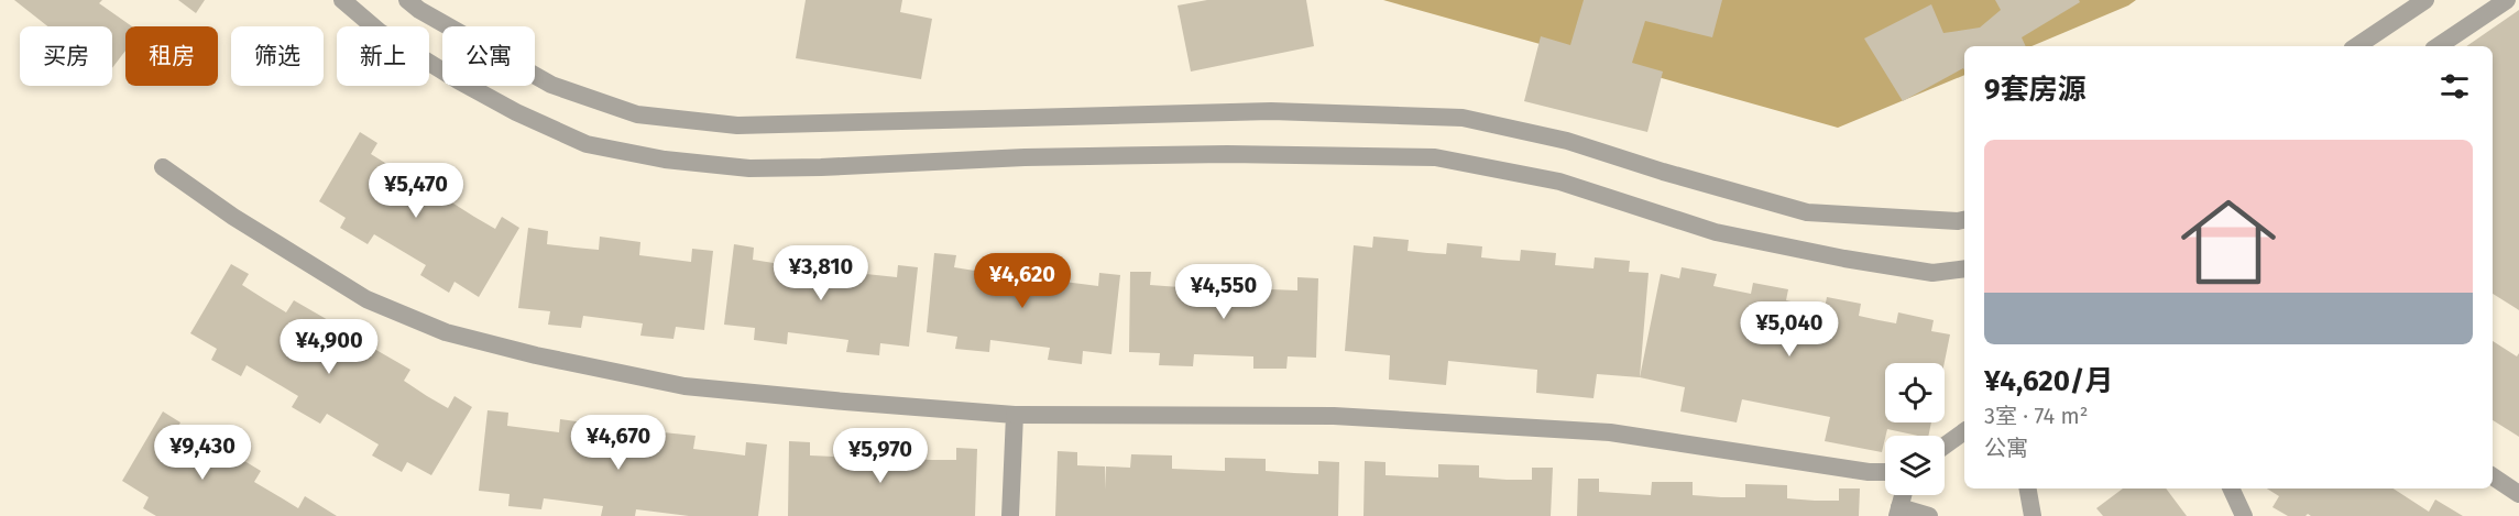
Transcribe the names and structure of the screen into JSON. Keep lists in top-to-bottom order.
{
  "page": {
    "chip": [
      "买房",
      "租房",
      "筛选",
      "新上",
      "公寓"
    ],
    "heading": "9套房源",
    "list": [
      {
        "name": "¥4,620/月",
        "note": "3室 · 74 m² · 公寓"
      }
    ],
    "price": [
      "¥5,470",
      "¥3,810",
      "¥4,620",
      "¥4,550",
      "¥5,040",
      "¥4,900",
      "¥4,670",
      "¥9,430",
      "¥5,970"
    ]
  }
}
